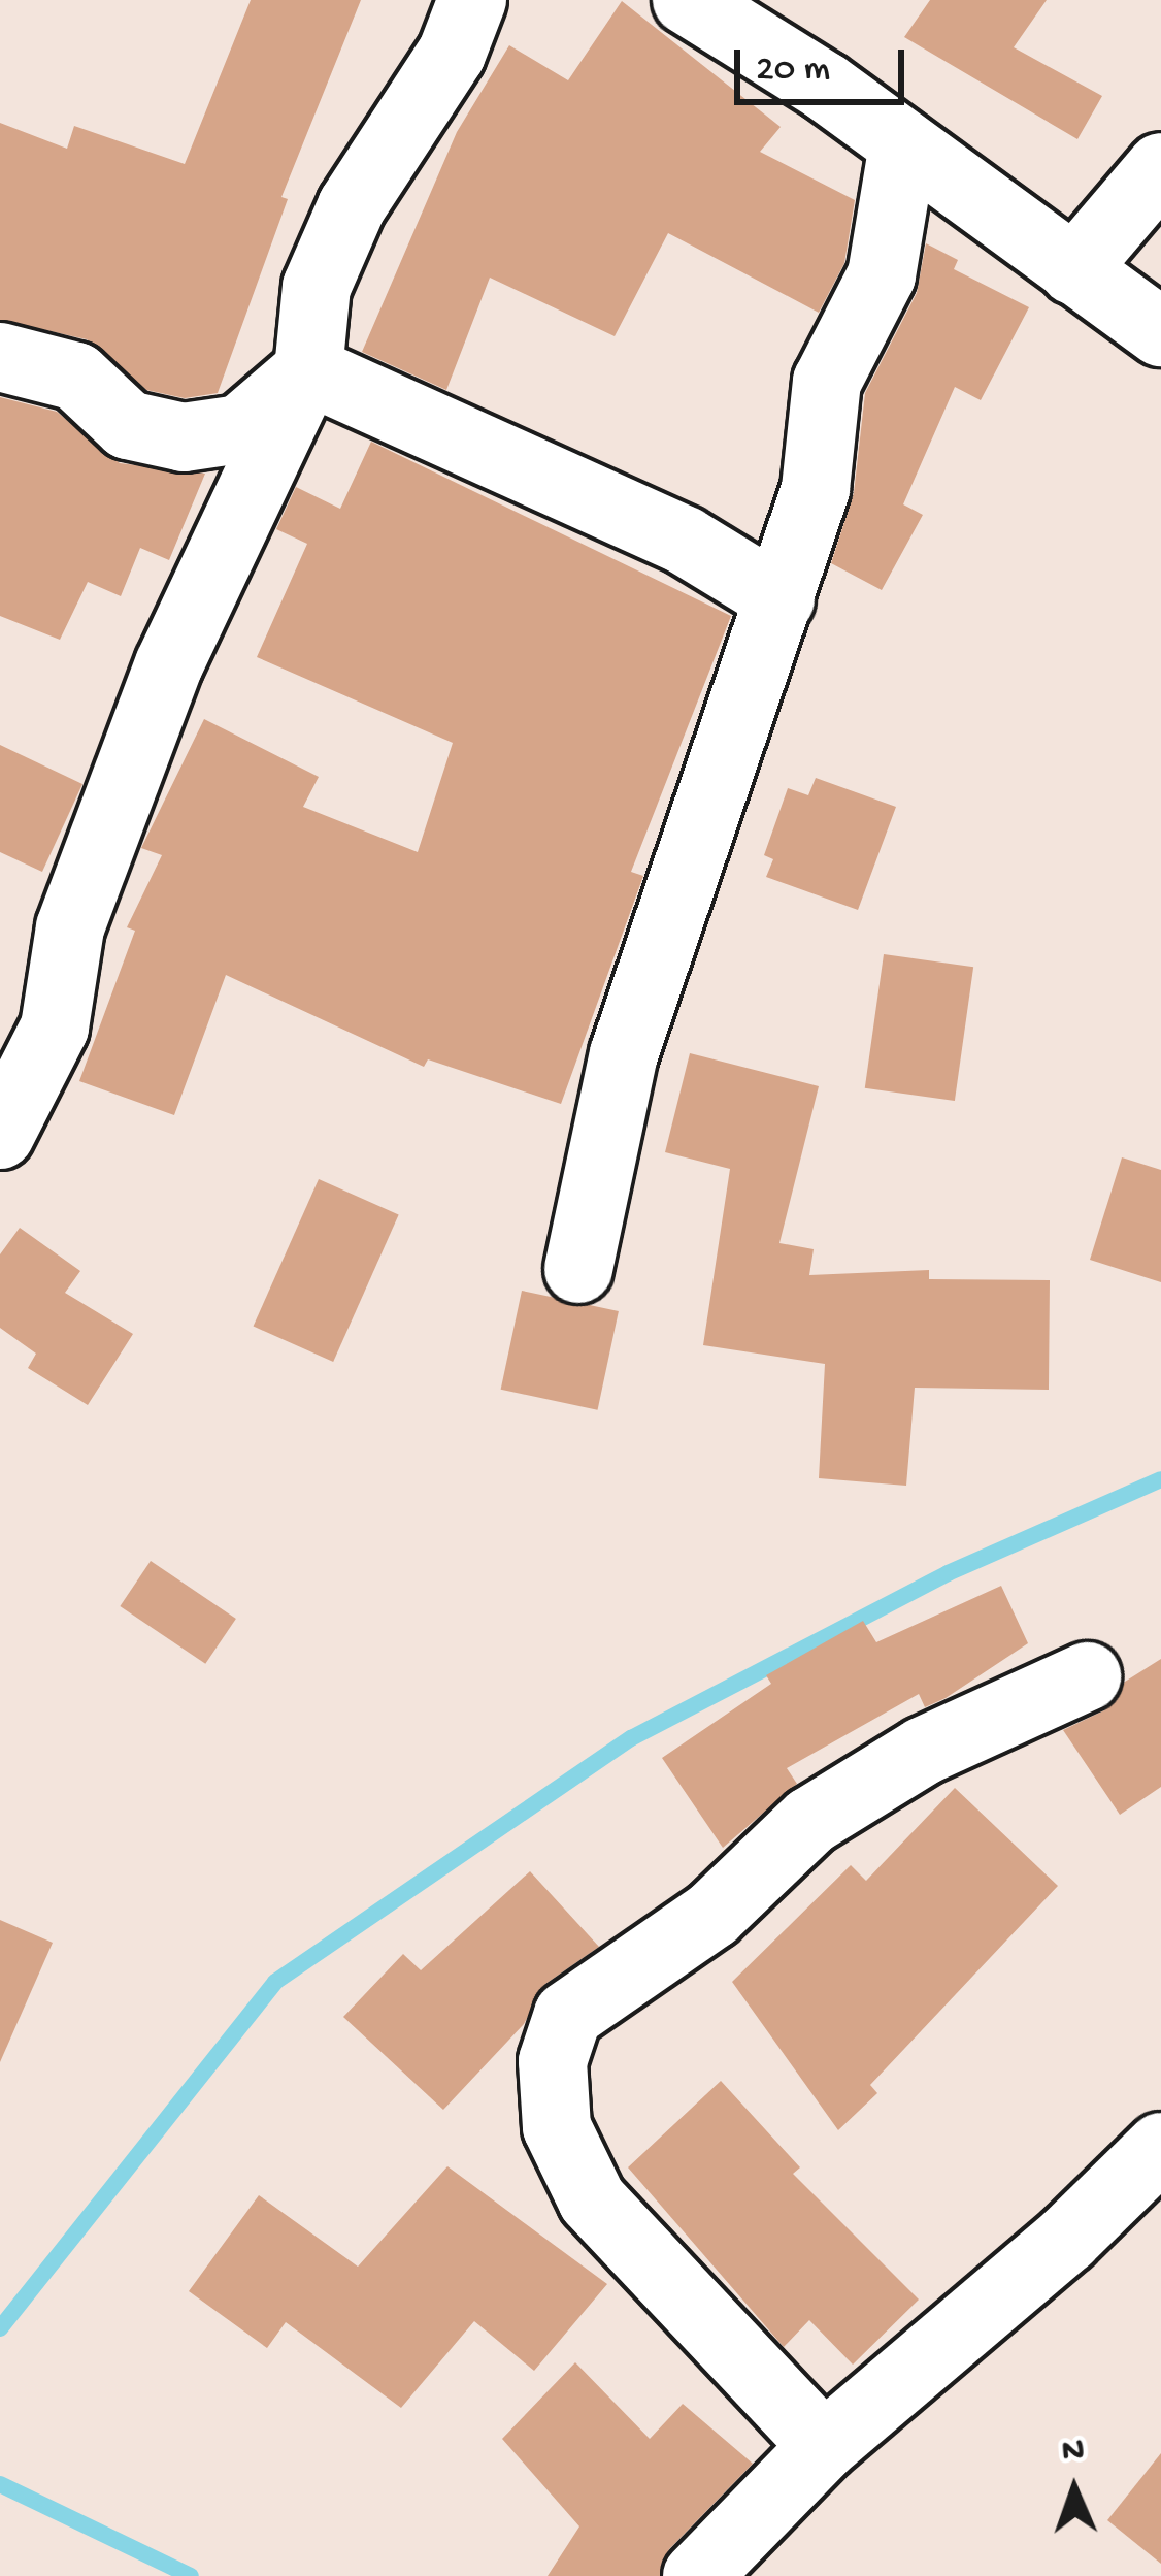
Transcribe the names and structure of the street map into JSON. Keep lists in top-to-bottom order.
{
  "scale_bar": "20 m",
  "north": "top"
}
